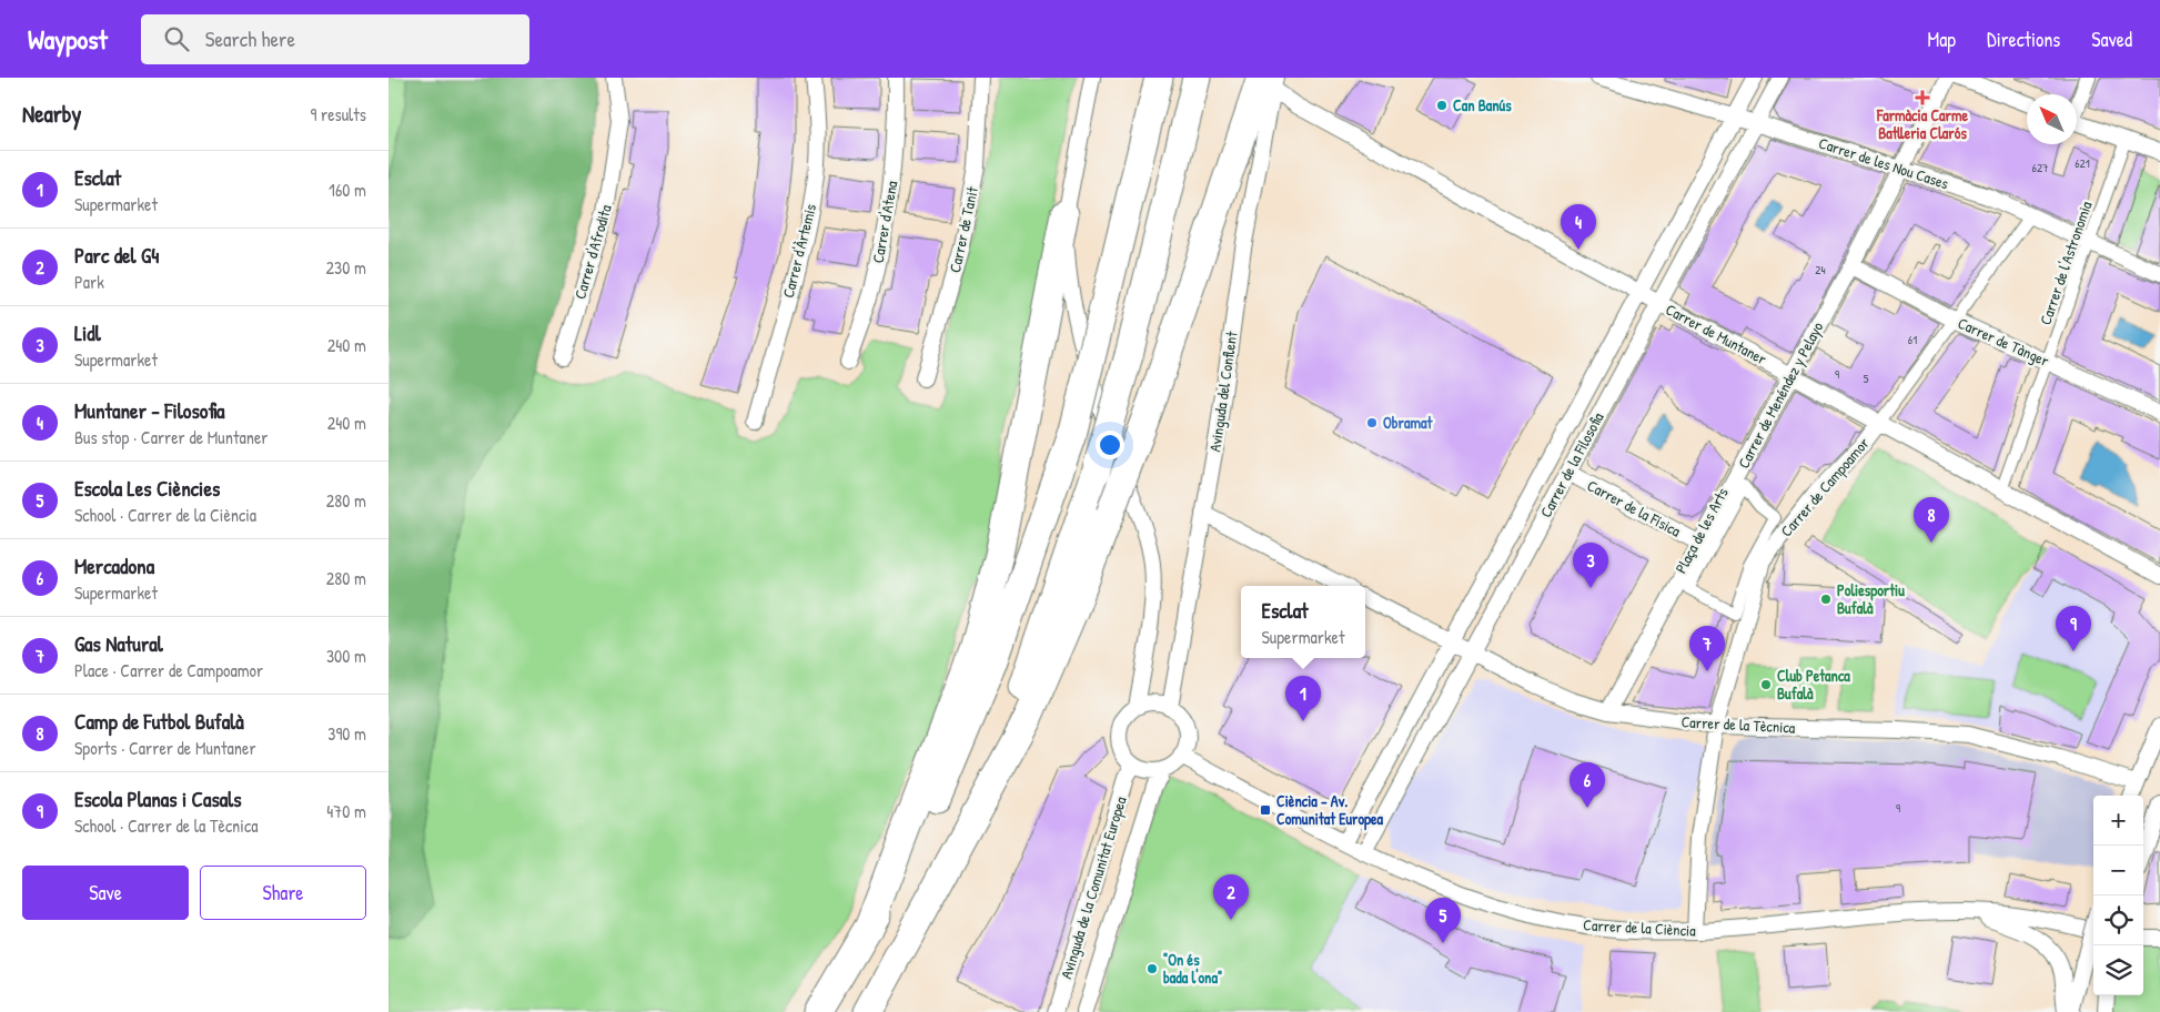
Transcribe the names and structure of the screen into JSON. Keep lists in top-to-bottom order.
{
  "streets": {
    "street": [
      "Carrer de les Nou Cases",
      "Carrer d'Atena",
      "Carrer de Tanit",
      "Carrer d'Àrtemis",
      "Carrer d'Afrodita",
      "Carrer de l'Astronomia",
      "Carrer de Muntaner",
      "Carrer de Tànger",
      "Avinguda del Conflent",
      "Carrer de Menéndez y Pelayo",
      "Carrer de la Filosofia",
      "Carrer de Campoamor",
      "Carrer de la Física",
      "Plaça de les Arts",
      "Carrer de la Tècnica",
      "Avinguda de la Comunitat Europea",
      "Carrer de la Ciència"
    ]
  },
  "crossings": [
    ["Carrer de les Nou Cases", "Carrer de l'Astronomia"],
    ["Carrer de les Nou Cases", "Carrer de Menéndez y Pelayo"],
    ["Carrer de les Nou Cases", "Carrer de la Filosofia"],
    ["Carrer de les Nou Cases", "Carrer de Campoamor"],
    ["Carrer de l'Astronomia", "Carrer de Muntaner"],
    ["Carrer de l'Astronomia", "Carrer de Tànger"],
    ["Carrer de Muntaner", "Avinguda del Conflent"],
    ["Carrer de Muntaner", "Carrer de Menéndez y Pelayo"],
    ["Carrer de Muntaner", "Carrer de la Filosofia"],
    ["Carrer de Muntaner", "Carrer de Campoamor"],
    ["Carrer de Tànger", "Carrer de Menéndez y Pelayo"],
    ["Carrer de Tànger", "Carrer de Campoamor"],
    ["Avinguda del Conflent", "Avinguda de la Comunitat Europea"],
    ["Avinguda del Conflent", "Carrer de la Ciència"],
    ["Carrer de Menéndez y Pelayo", "Carrer de la Física"],
    ["Carrer de Menéndez y Pelayo", "Carrer de la Tècnica"],
    ["Carrer de la Filosofia", "Carrer de la Física"],
    ["Carrer de la Filosofia", "Carrer de la Tècnica"],
    ["Carrer de la Filosofia", "Carrer de la Ciència"],
    ["Carrer de Campoamor", "Carrer de la Tècnica"],
    ["Carrer de Campoamor", "Carrer de la Ciència"],
    ["Avinguda de la Comunitat Europea", "Carrer de la Ciència"]
  ],
  "places": {
    "health": ["Farmàcia Carme Batlleria Clarós"],
    "other": [
      "Can Banús",
      "Obramat",
      "Poliesportiu Bufalà",
      "Club Petanca Bufalà",
      "\"On és bada l'ona\""
    ],
    "transit": ["Ciència - Av. Comunitat Europea"]
  },
  "house_numbers": [
    "621",
    "627",
    "24",
    "61",
    "9",
    "5",
    "9"
  ],
  "north": "top left",
  "page": {
    "header": "Waypost",
    "search": "Search here",
    "nav": ["Map", "Directions", "Saved"],
    "heading": ["Nearby", "9 results"],
    "list": [
      {
        "mark": "1",
        "name": "Esclat",
        "note": "Supermarket",
        "value": "160 m"
      },
      {
        "mark": "2",
        "name": "Parc del G4",
        "note": "Park",
        "value": "230 m"
      },
      {
        "mark": "3",
        "name": "Lidl",
        "note": "Supermarket",
        "value": "240 m"
      },
      {
        "mark": "4",
        "name": "Muntaner - Filosofia",
        "note": "Bus stop · Carrer de Muntaner",
        "value": "240 m"
      },
      {
        "mark": "5",
        "name": "Escola Les Ciències",
        "note": "School · Carrer de la Ciència",
        "value": "280 m"
      },
      {
        "mark": "6",
        "name": "Mercadona",
        "note": "Supermarket",
        "value": "280 m"
      },
      {
        "mark": "7",
        "name": "Gas Natural",
        "note": "Place · Carrer de Campoamor",
        "value": "300 m"
      },
      {
        "mark": "8",
        "name": "Camp de Futbol Bufalà",
        "note": "Sports · Carrer de Muntaner",
        "value": "390 m"
      },
      {
        "mark": "9",
        "name": "Escola Planas i Casals",
        "note": "School · Carrer de la Tècnica",
        "value": "470 m"
      }
    ],
    "pins": [
      "4",
      "8",
      "3",
      "9",
      "7",
      "1",
      "6",
      "2",
      "5"
    ],
    "popup": ["Esclat", "Supermarket"],
    "map_buttons": ["+", "−"],
    "buttons": ["Save", "Share"]
  }
}
